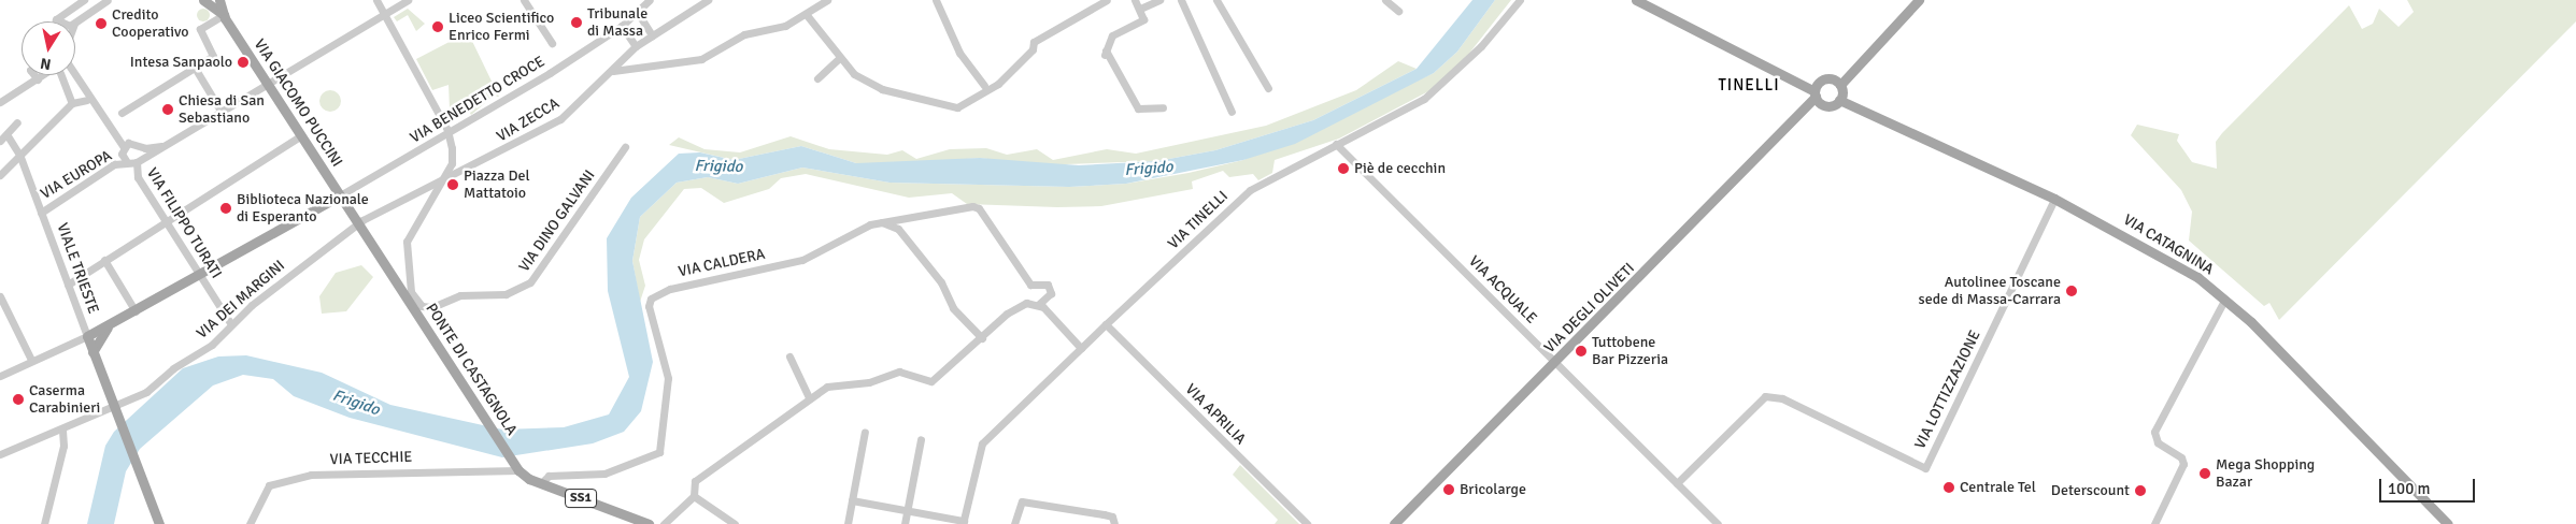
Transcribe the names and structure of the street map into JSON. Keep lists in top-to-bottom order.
{
  "streets": {
    "main road": [
      "VIA GIACOMO PUCCINI",
      "VIA CATAGNINA",
      "VIALE TRIESTE",
      "VIA DEGLI OLIVETI",
      "PONTE DI CASTAGNOLA",
      "SS1"
    ],
    "street": [
      "VIA BENEDETTO CROCE",
      "VIA ZECCA",
      "VIA EUROPA",
      "VIA TINELLI",
      "VIA DINO GALVANI",
      "VIA FILIPPO TURATI",
      "VIA CALDERA",
      "VIA ACQUALE",
      "VIA DEI MARGINI",
      "VIA LOTTIZZAZIONE",
      "VIA APRILIA",
      "VIA TECCHIE"
    ]
  },
  "crossings": [
    ["VIA BENEDETTO CROCE", "VIA GIACOMO PUCCINI"],
    ["VIA GIACOMO PUCCINI", "VIA ZECCA"],
    ["VIA GIACOMO PUCCINI", "VIA DEI MARGINI"],
    ["VIA GIACOMO PUCCINI", "PONTE DI CASTAGNOLA"],
    ["VIA ZECCA", "VIA DINO GALVANI"],
    ["VIA ZECCA", "VIA DEI MARGINI"],
    ["VIA EUROPA", "VIALE TRIESTE"],
    ["VIA TINELLI", "VIA ACQUALE"],
    ["VIA TINELLI", "VIA APRILIA"],
    ["VIA FILIPPO TURATI", "VIA DEI MARGINI"],
    ["VIA CATAGNINA", "VIA LOTTIZZAZIONE"],
    ["VIA CALDERA", "SS1"],
    ["VIALE TRIESTE", "VIA DEI MARGINI"],
    ["VIA ACQUALE", "VIA DEGLI OLIVETI"],
    ["VIA ACQUALE", "VIA LOTTIZZAZIONE"],
    ["PONTE DI CASTAGNOLA", "VIA TECCHIE"],
    ["PONTE DI CASTAGNOLA", "SS1"],
    ["VIA TECCHIE", "SS1"]
  ],
  "districts": ["TINELLI"],
  "water": ["Frigido"],
  "places": [
    "Tribunale di Massa",
    "Credito Cooperativo",
    "Liceo Scientifico Enrico Fermi",
    "Intesa Sanpaolo",
    "Chiesa di San Sebastiano",
    "Piè de cecchin",
    "Piazza Del Mattatoio",
    "Biblioteca Nazionale di Esperanto",
    "Autolinee Toscane sede di Massa-Carrara",
    "Tuttobene Bar Pizzeria",
    "Caserma Carabinieri",
    "Mega Shopping Bazar",
    "Centrale Tel",
    "Bricolarge",
    "Deterscount"
  ],
  "scale_bar": "100 m",
  "north": "bottom"
}
